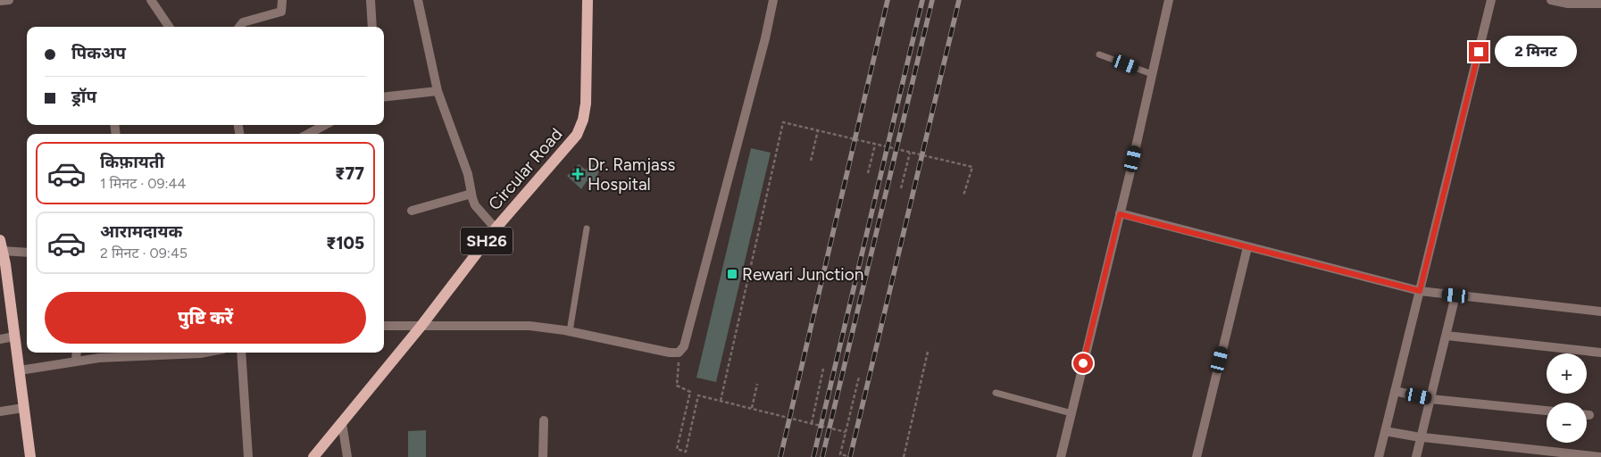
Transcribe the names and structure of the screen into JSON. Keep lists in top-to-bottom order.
{
  "streets": {
    "main road": ["Circular Road", "SH26"]
  },
  "places": {
    "health": ["Dr. Ramjass Hospital"],
    "transit": ["Rewari Junction"]
  },
  "page": {
    "banner": ["पिकअप", "ड्रॉप"],
    "bubble": "2 मिनट",
    "list": [
      {
        "name": "किफ़ायती",
        "note": "1 मिनट · 09:44",
        "value": "₹77"
      },
      {
        "name": "आरामदायक",
        "note": "2 मिनट · 09:45",
        "value": "₹105"
      }
    ],
    "buttons": "पुष्टि करें",
    "map_buttons": ["+", "−"]
  }
}
